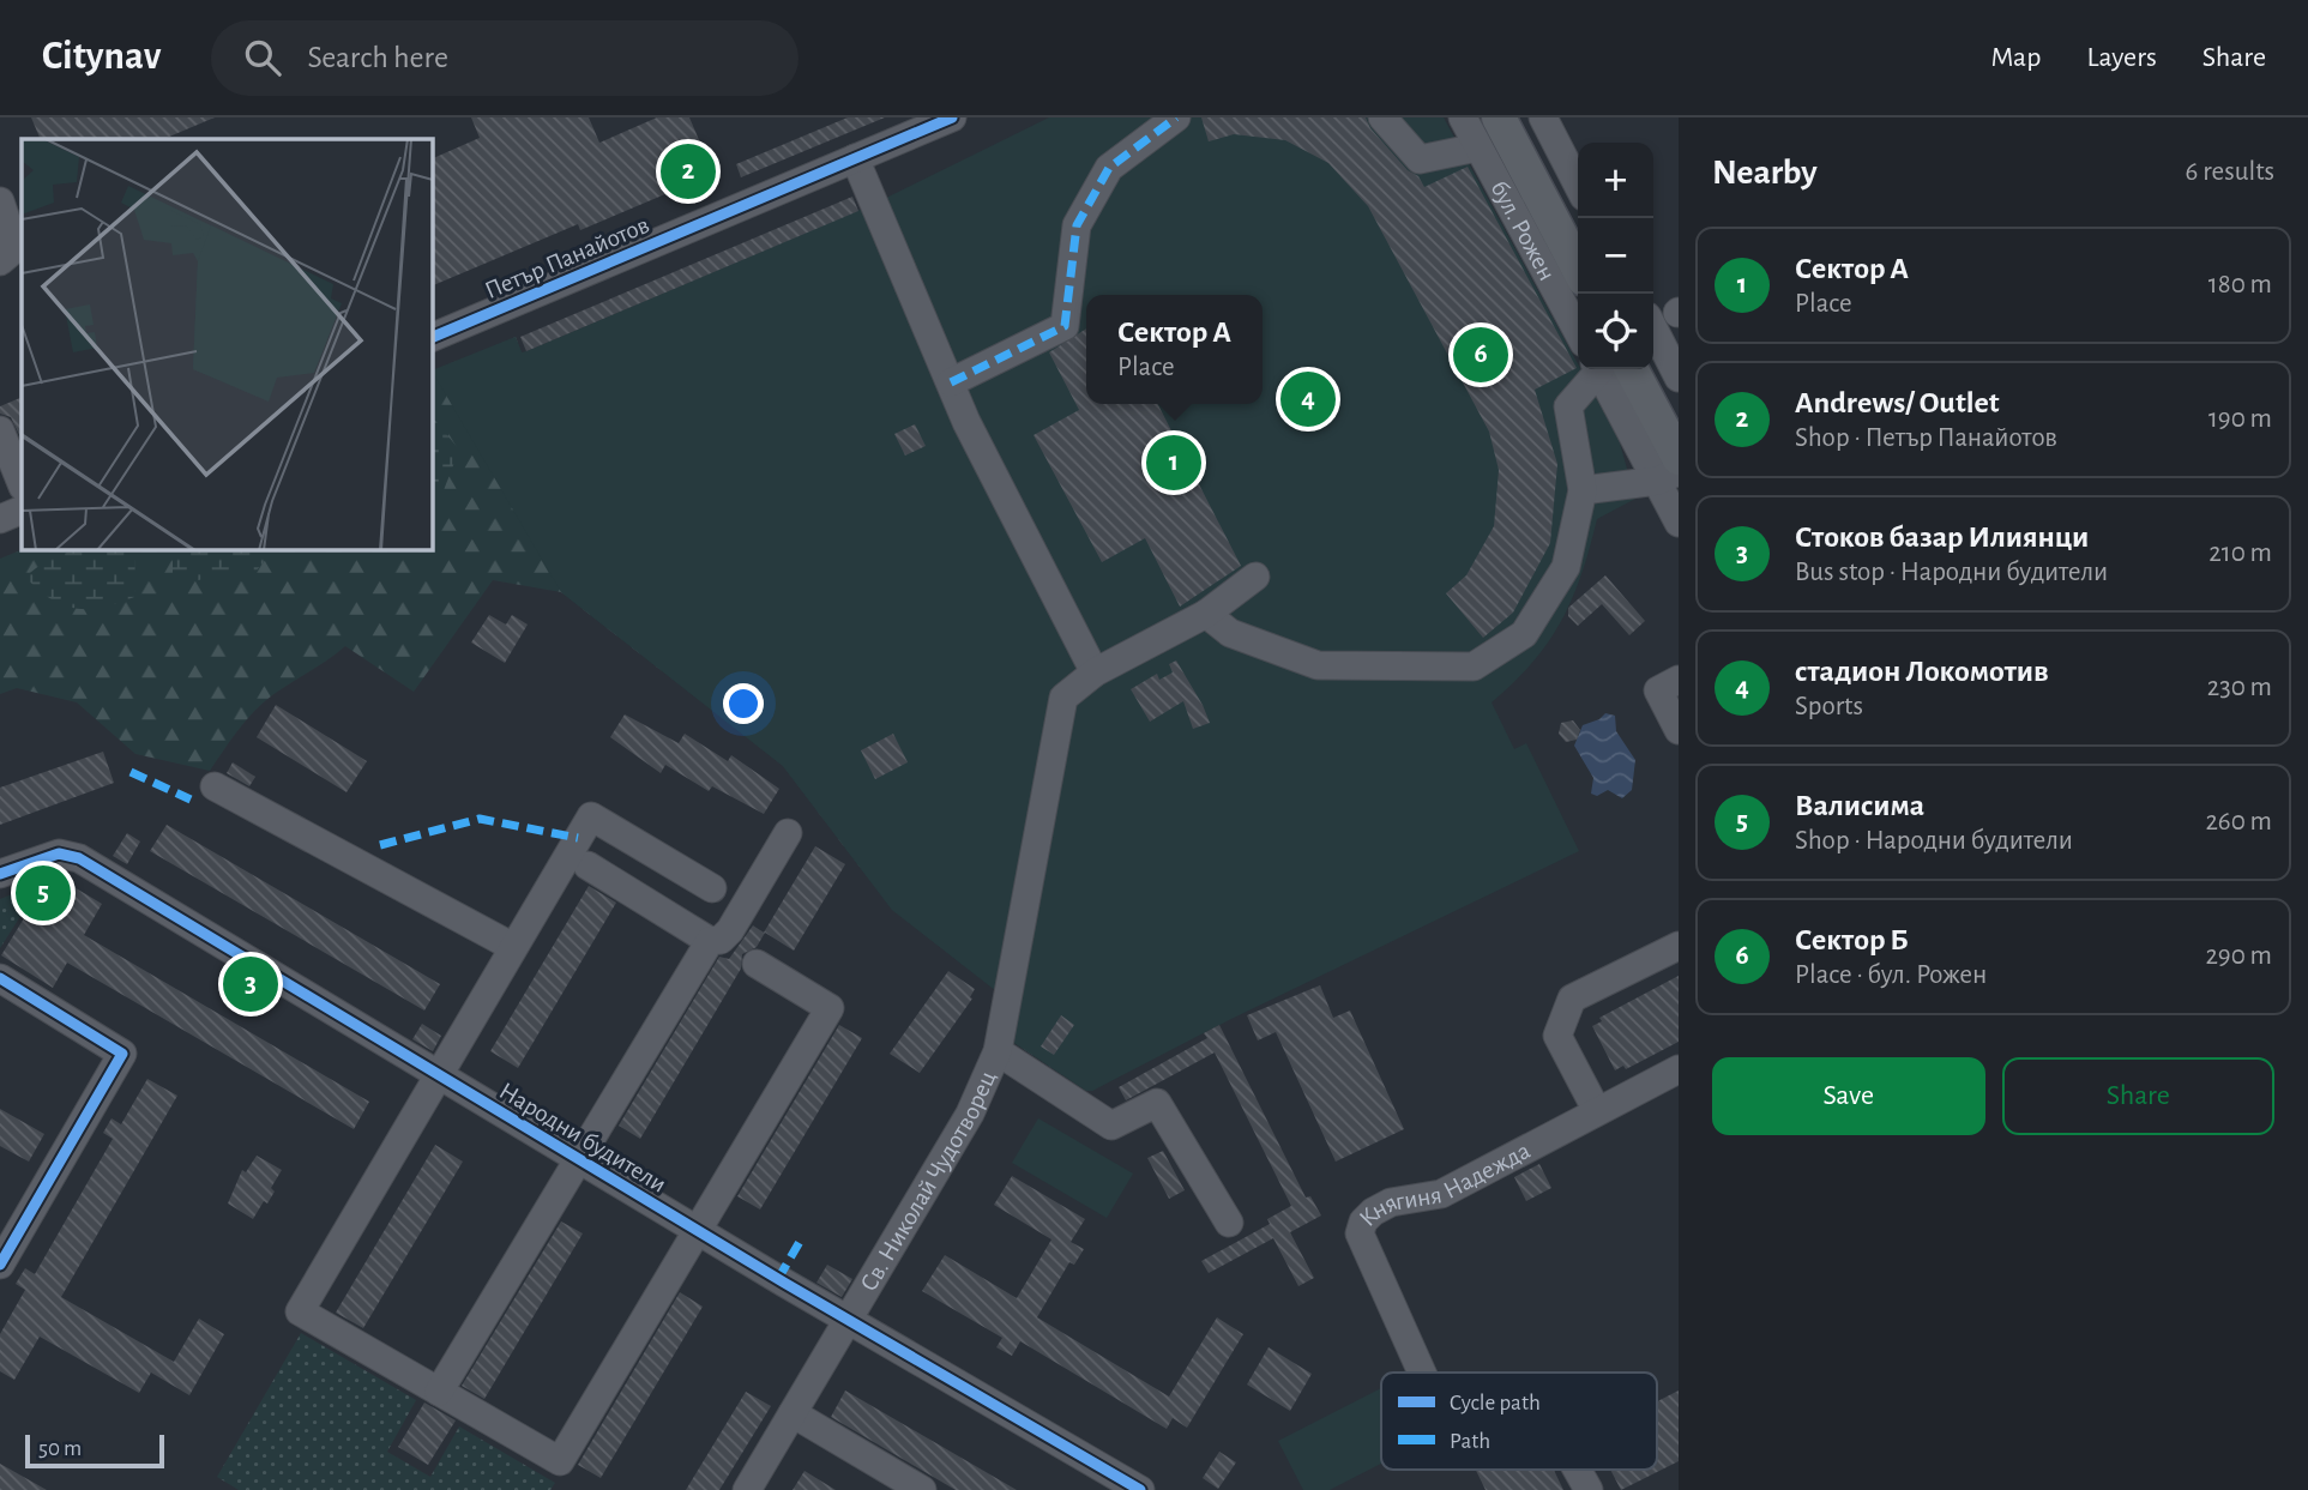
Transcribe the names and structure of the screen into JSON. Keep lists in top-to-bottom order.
{
  "streets": {
    "main road": ["бул. Рожен"],
    "street": [
      "Петър Панайотов",
      "Народни будители",
      "Св. Николай Чудотворец",
      "Княгиня Надежда"
    ]
  },
  "crossings": [
    ["Народни будители", "Св. Николай Чудотворец"]
  ],
  "legend": ["Cycle path", "Path"],
  "scale_bar": "50 m",
  "page": {
    "header": "Citynav",
    "search": "Search here",
    "nav": ["Map", "Layers", "Share"],
    "heading": ["Nearby", "6 results"],
    "pins": [
      "2",
      "6",
      "4",
      "1",
      "5",
      "3"
    ],
    "map_buttons": ["+", "−"],
    "list": [
      {
        "mark": "1",
        "name": "Сектор А",
        "note": "Place",
        "value": "180 m"
      },
      {
        "mark": "2",
        "name": "Andrews/ Outlet",
        "note": "Shop · Петър Панайотов",
        "value": "190 m"
      },
      {
        "mark": "3",
        "name": "Стоков базар Илиянци",
        "note": "Bus stop · Народни будители",
        "value": "210 m"
      },
      {
        "mark": "4",
        "name": "стадион Локомотив",
        "note": "Sports",
        "value": "230 m"
      },
      {
        "mark": "5",
        "name": "Валисима",
        "note": "Shop · Народни будители",
        "value": "260 m"
      },
      {
        "mark": "6",
        "name": "Сектор Б",
        "note": "Place · бул. Рожен",
        "value": "290 m"
      }
    ],
    "popup": ["Сектор А", "Place"],
    "buttons": ["Save", "Share"],
    "scale": "50 m"
  }
}
